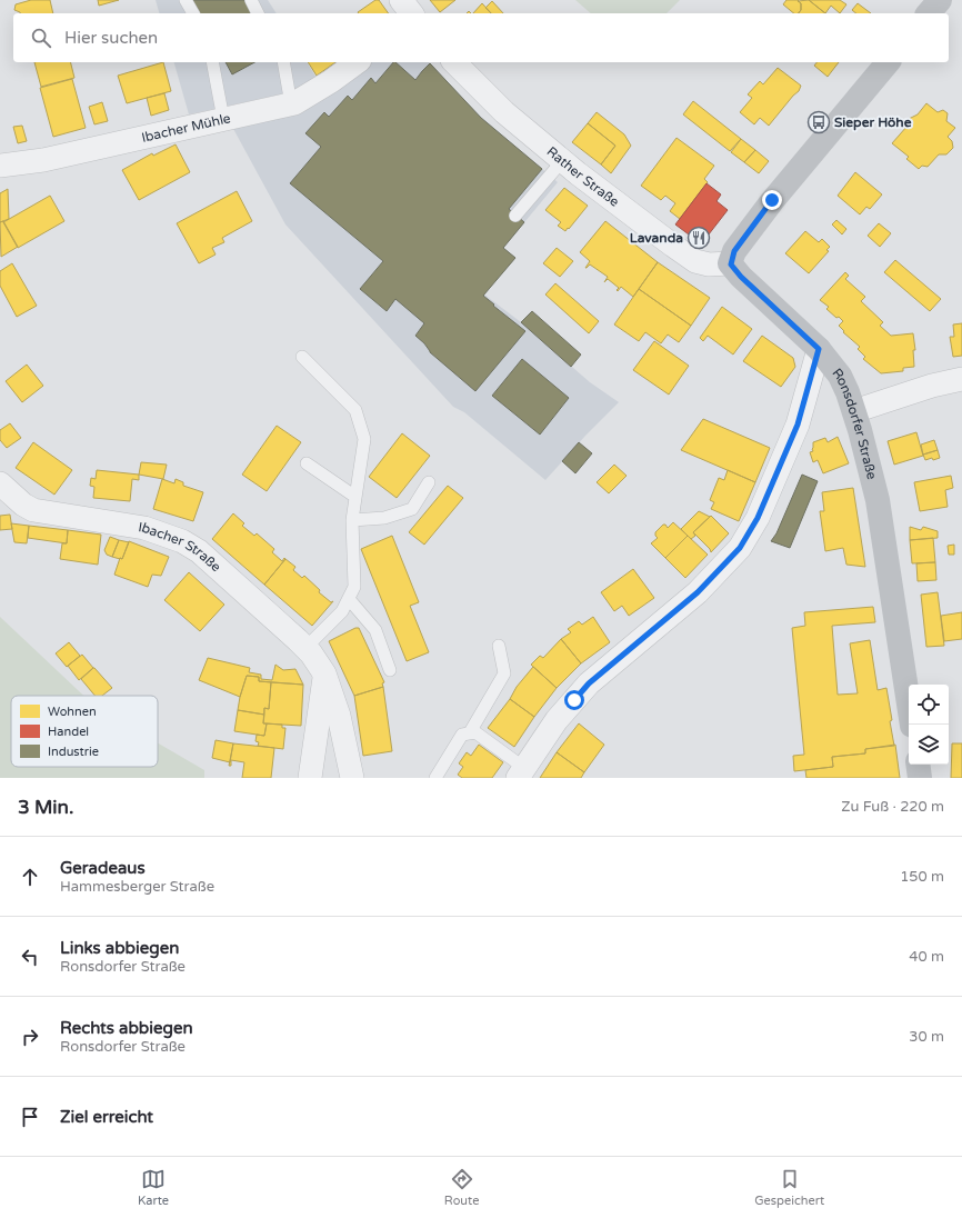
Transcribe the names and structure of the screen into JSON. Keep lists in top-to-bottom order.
{
  "streets": {
    "main road": ["Ronsdorfer Straße"],
    "street": ["Ibacher Mühle", "Rather Straße", "Ibacher Straße"]
  },
  "crossings": [
    ["Rather Straße", "Ronsdorfer Straße"]
  ],
  "places": {
    "bus stop": ["Sieper Höhe"],
    "restaurant": ["Lavanda"]
  },
  "legend": ["Wohnen", "Handel", "Industrie"],
  "page": {
    "search": "Hier suchen",
    "heading": ["3 Min.", "Zu Fuß · 220 m"],
    "list": [
      ["Geradeaus", "Hammesberger Straße", "150 m"],
      ["Links abbiegen", "Ronsdorfer Straße", "40 m"],
      ["Rechts abbiegen", "Ronsdorfer Straße", "30 m"],
      "Ziel erreicht"
    ],
    "nav": ["Karte", "Route", "Gespeichert"]
  }
}
